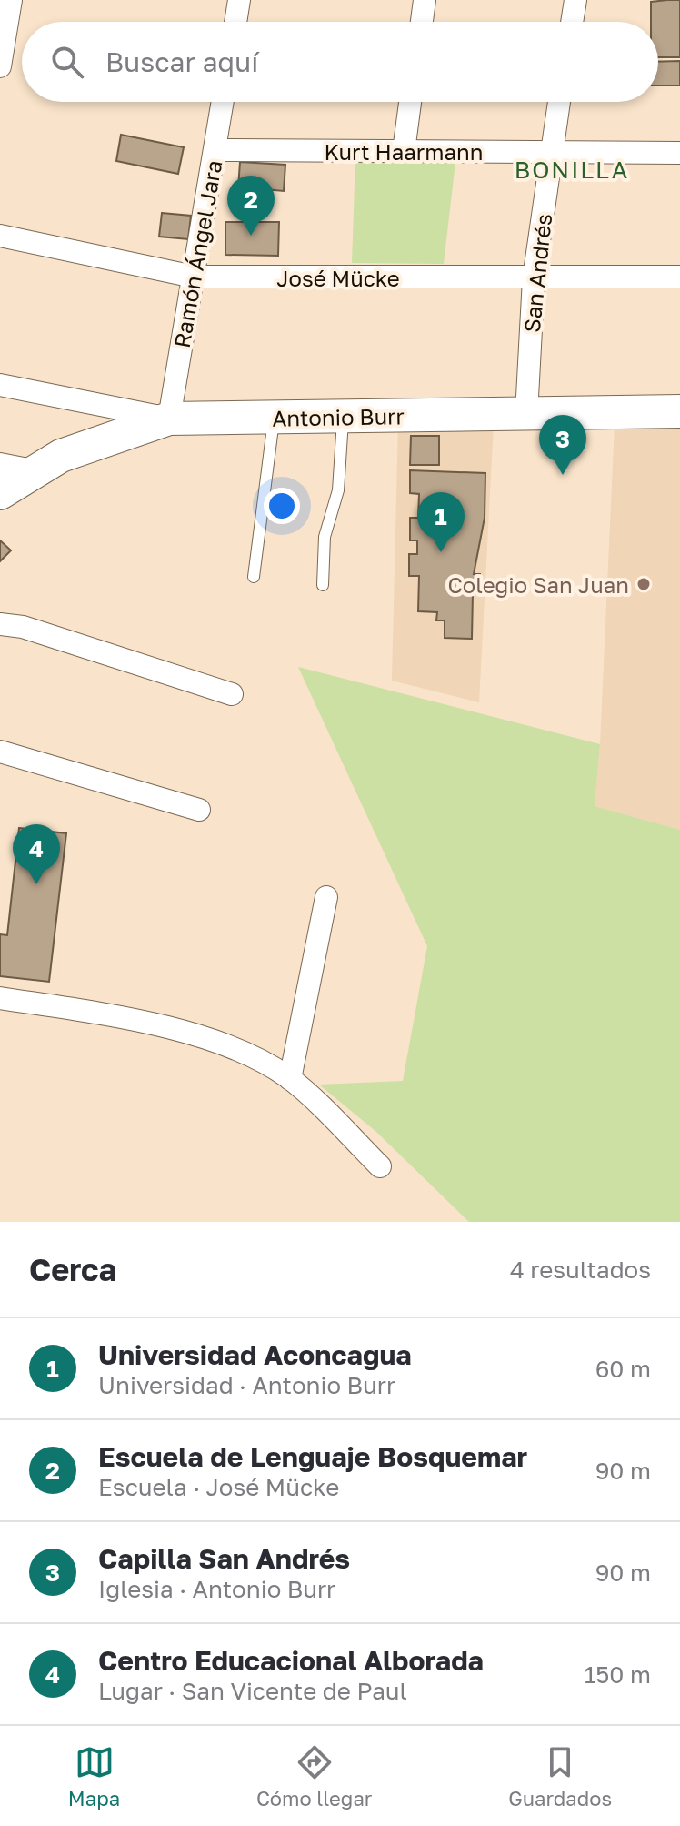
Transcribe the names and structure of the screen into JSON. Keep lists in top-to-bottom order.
{
  "streets": {
    "street": [
      "Kurt Haarmann",
      "Ramón Ángel Jara",
      "San Andrés",
      "José Mücke",
      "Antonio Burr"
    ]
  },
  "crossings": [
    ["Kurt Haarmann", "Ramón Ángel Jara"],
    ["Kurt Haarmann", "San Andrés"],
    ["Ramón Ángel Jara", "José Mücke"],
    ["Ramón Ángel Jara", "Antonio Burr"],
    ["San Andrés", "José Mücke"],
    ["San Andrés", "Antonio Burr"]
  ],
  "districts": ["BONILLA"],
  "places": ["Colegio San Juan"],
  "page": {
    "search": "Buscar aquí",
    "pins": [
      "2",
      "3",
      "1",
      "4"
    ],
    "heading": ["Cerca", "4 resultados"],
    "list": [
      {
        "mark": "1",
        "name": "Universidad Aconcagua",
        "note": "Universidad · Antonio Burr",
        "value": "60 m"
      },
      {
        "mark": "2",
        "name": "Escuela de Lenguaje Bosquemar",
        "note": "Escuela · José Mücke",
        "value": "90 m"
      },
      {
        "mark": "3",
        "name": "Capilla San Andrés",
        "note": "Iglesia · Antonio Burr",
        "value": "90 m"
      },
      {
        "mark": "4",
        "name": "Centro Educacional Alborada",
        "note": "Lugar · San Vicente de Paul",
        "value": "150 m"
      }
    ],
    "nav": ["Mapa", "Cómo llegar", "Guardados"]
  }
}
